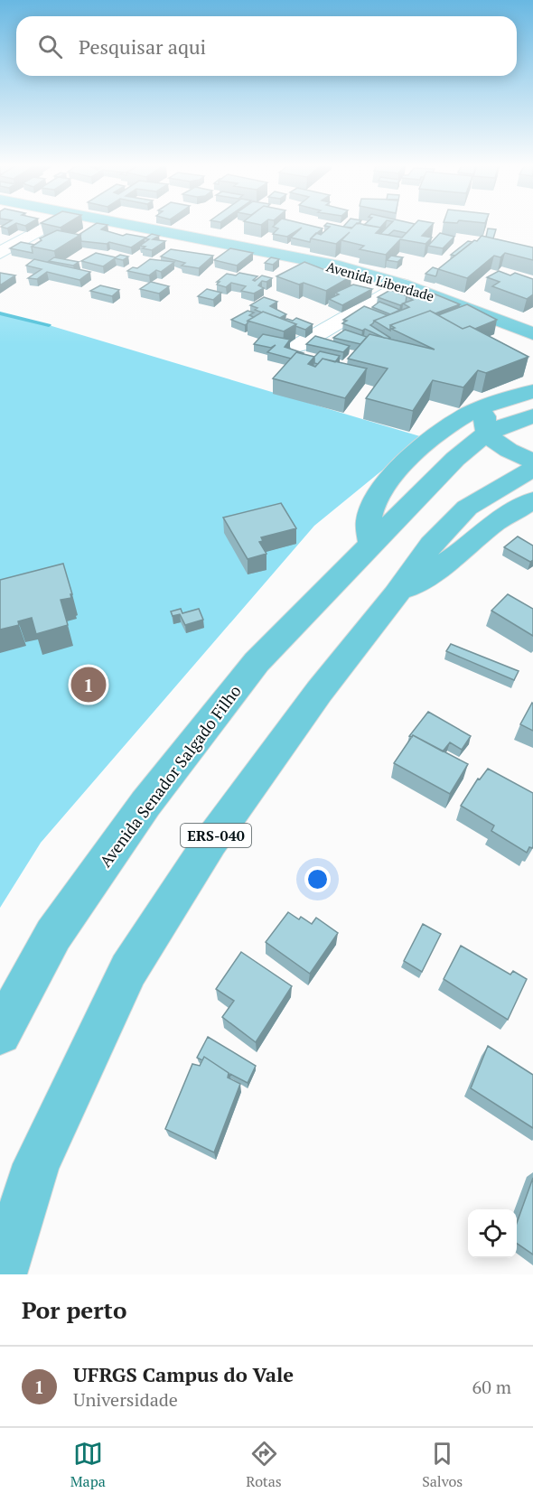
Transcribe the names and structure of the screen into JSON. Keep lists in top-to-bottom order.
{
  "streets": {
    "main road": ["Avenida Liberdade", "Avenida Senador Salgado Filho", "ERS-040"]
  },
  "page": {
    "search": "Pesquisar aqui",
    "pins": "1",
    "heading": "Por perto",
    "list": [
      {
        "mark": "1",
        "name": "UFRGS Campus do Vale",
        "note": "Universidade",
        "value": "60 m"
      }
    ],
    "nav": ["Mapa", "Rotas", "Salvos"]
  }
}
